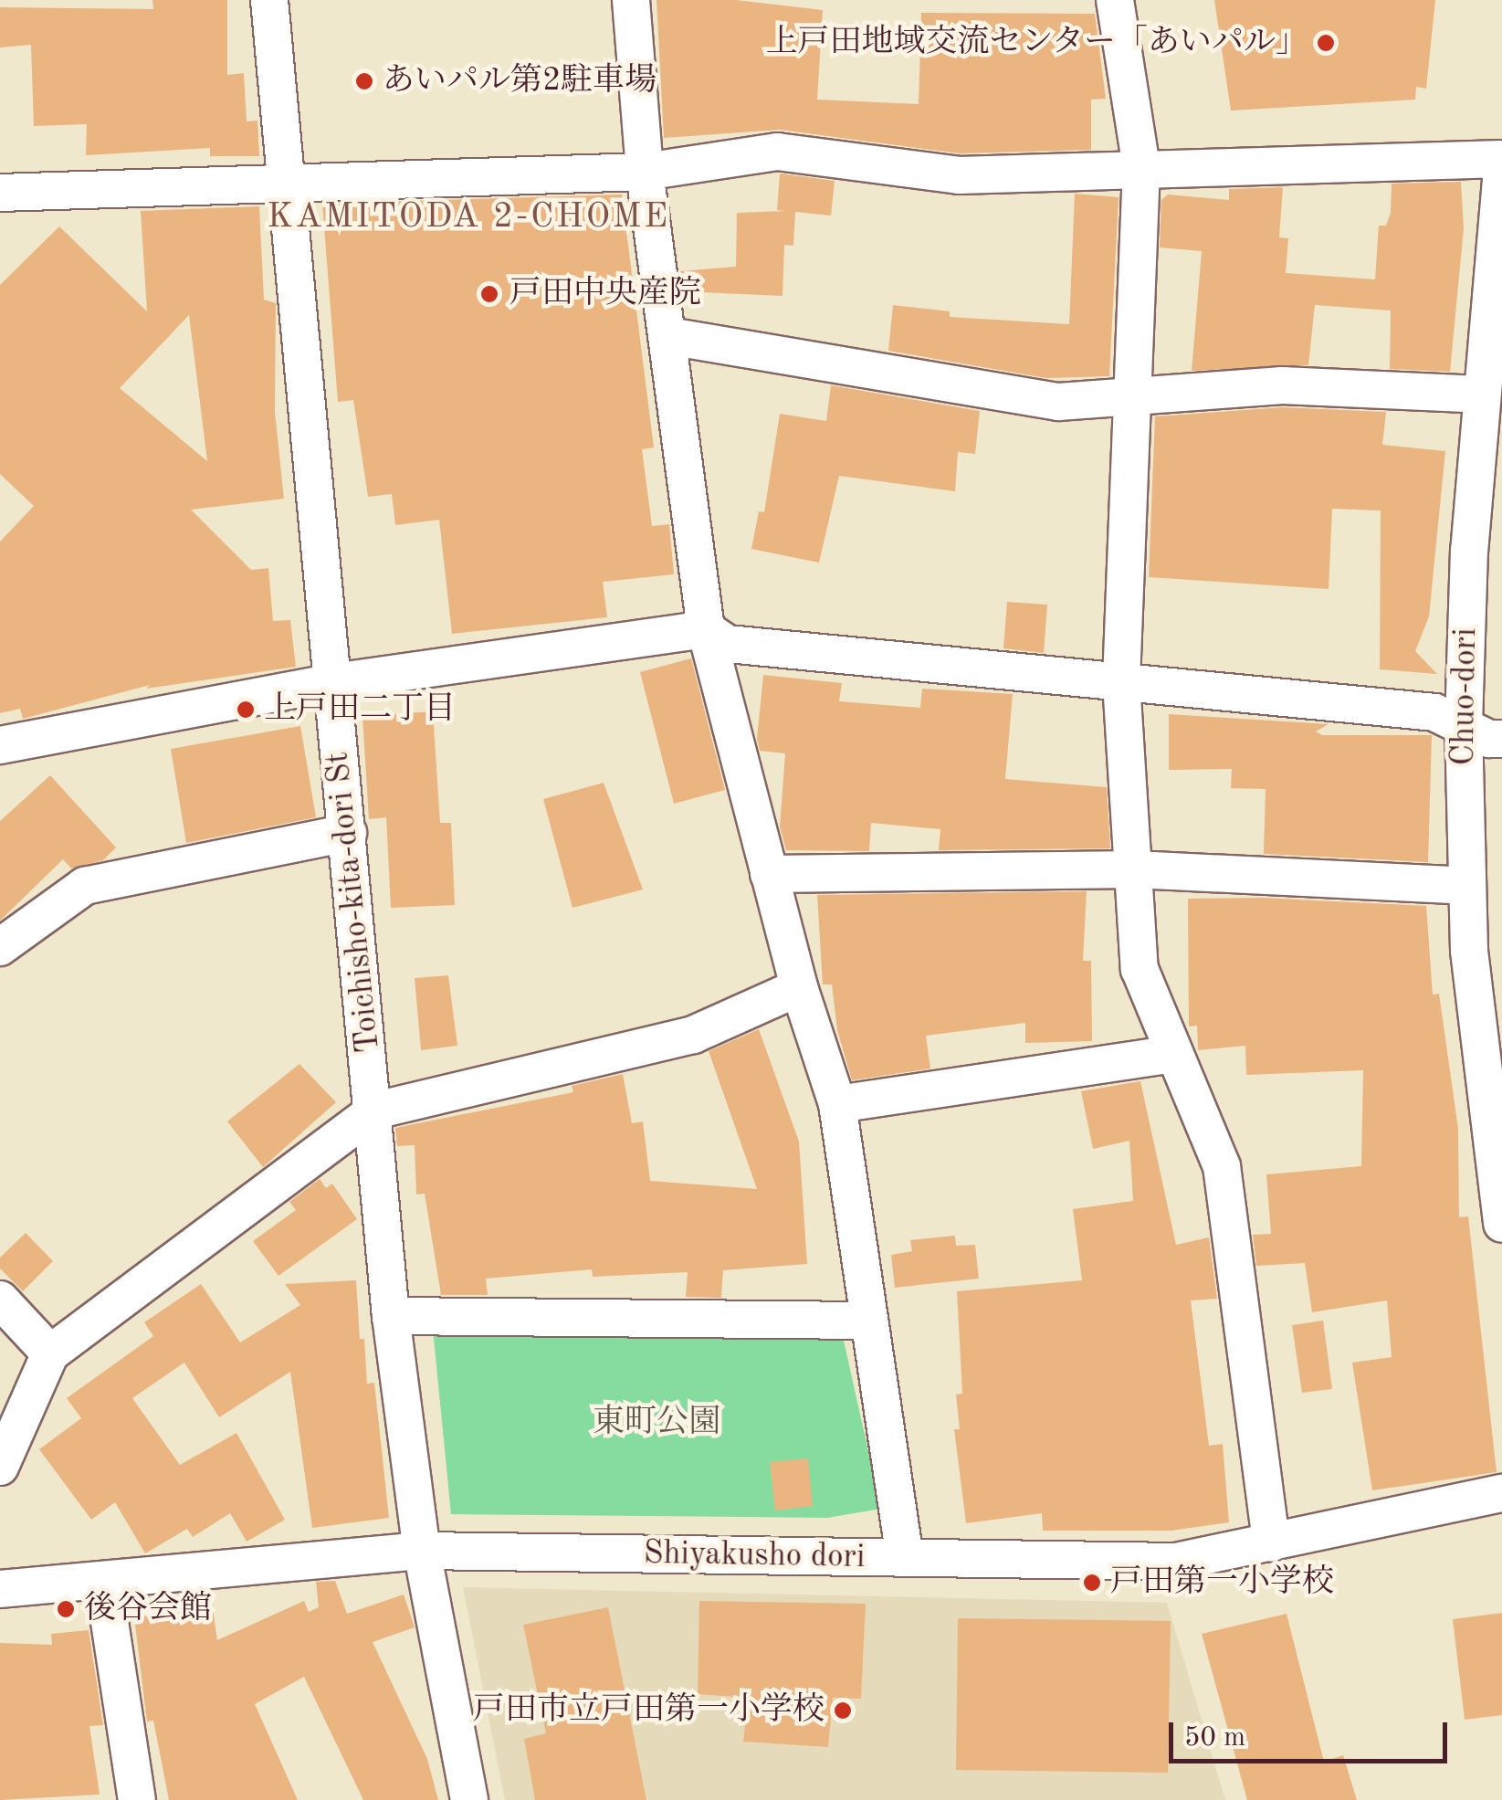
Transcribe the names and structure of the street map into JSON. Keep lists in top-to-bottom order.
{
  "streets": {
    "street": ["Chuo-dori", "Toichisho-kita-dori St", "Shiyakusho dori"]
  },
  "crossings": [
    ["Toichisho-kita-dori St", "Shiyakusho dori"]
  ],
  "districts": ["KAMITODA 2-CHOME"],
  "parks": ["東町公園"],
  "places": [
    "上戸田地域交流センター「あいパル」",
    "あいパル第2駐車場",
    "戸田中央産院",
    "上戸田二丁目",
    "戸田第一小学校",
    "後谷会館",
    "戸田市立戸田第一小学校"
  ],
  "scale_bar": "50 m"
}
